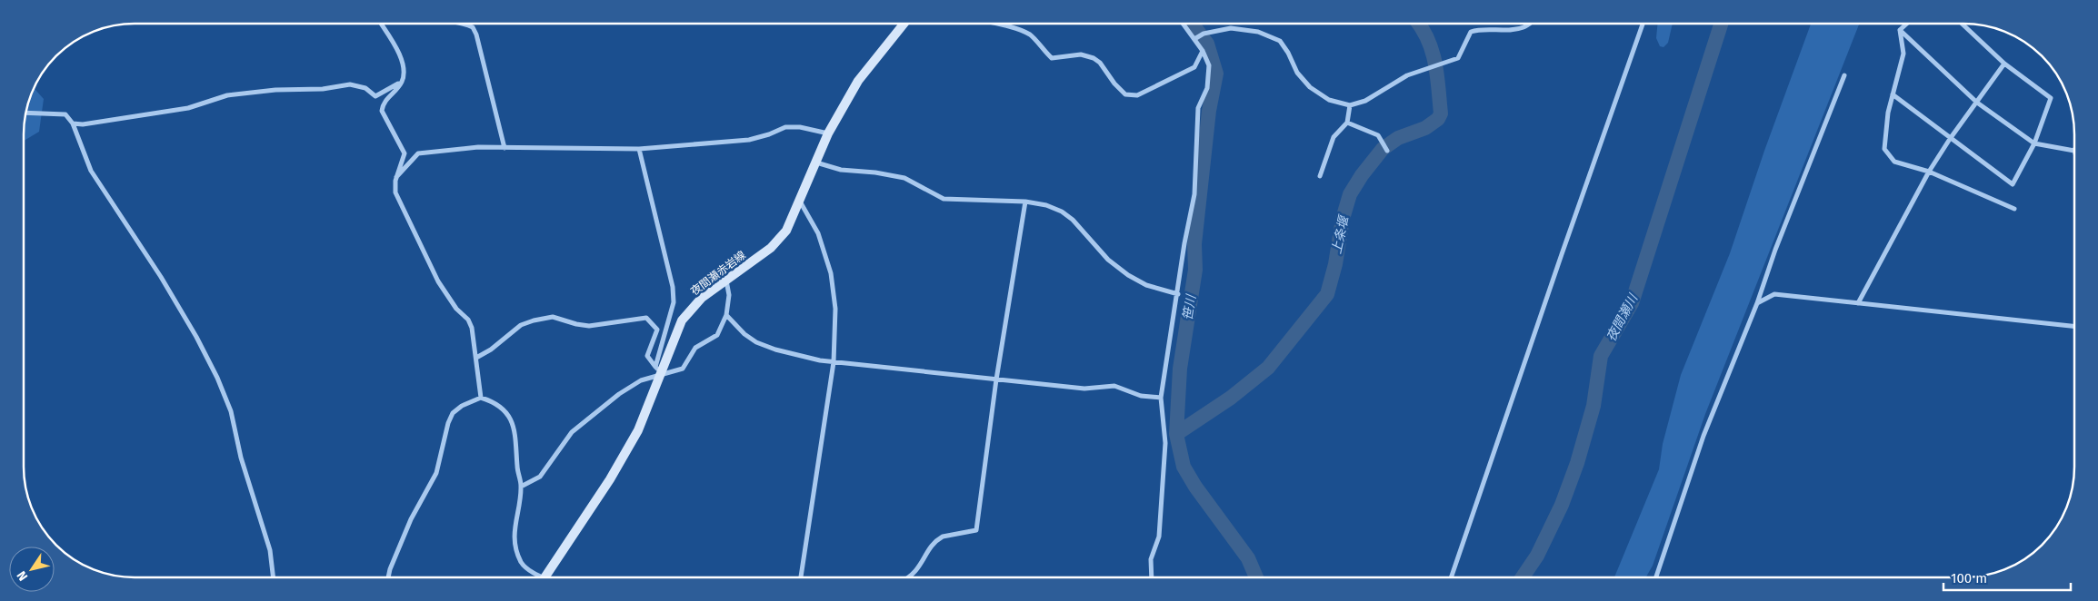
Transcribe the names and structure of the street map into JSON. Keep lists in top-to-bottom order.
{
  "streets": {
    "main road": ["夜間瀬赤岩線"]
  },
  "water": ["上条堰", "笹川", "夜間瀬川"],
  "scale_bar": "100 m",
  "north": "bottom left"
}
